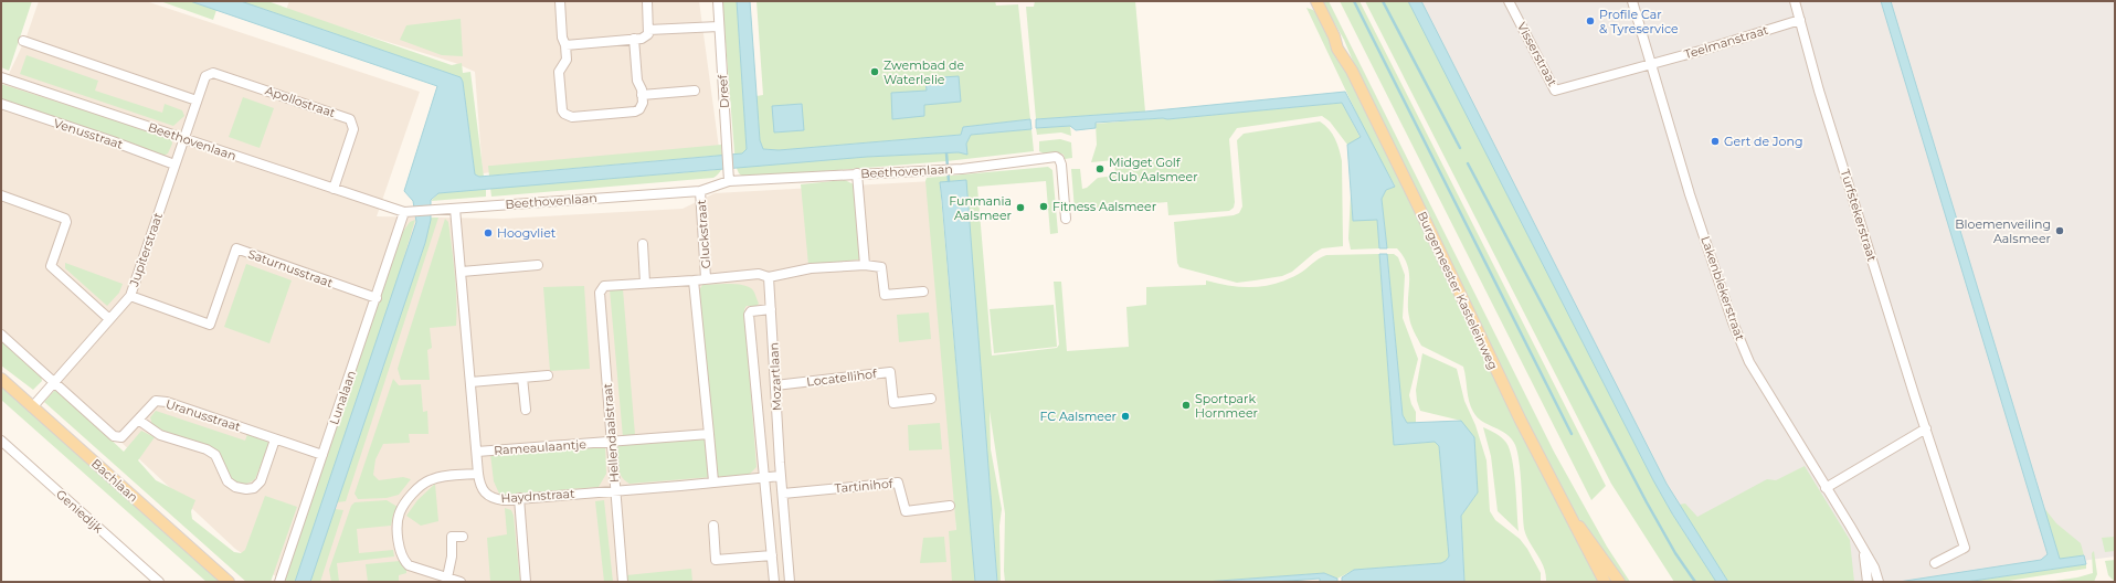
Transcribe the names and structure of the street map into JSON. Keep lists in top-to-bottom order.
{
  "streets": {
    "main road": ["Burgemeester Kasteleinweg", "Bachlaan"],
    "street": [
      "Teelmanstraat",
      "Visserstraat",
      "Dreef",
      "Apollostraat",
      "Venusstraat",
      "Beethovenlaan",
      "Turfstekerstraat",
      "Gluckstraat",
      "Jupiterstraat",
      "Saturnusstraat",
      "Lakenblekerstraat",
      "Mozartlaan",
      "Locatellihof",
      "Lunalaan",
      "Uranusstraat",
      "Hellendaalstraat",
      "Rameaulaantje",
      "Tartinihof",
      "Haydnstraat",
      "Geniedijk"
    ]
  },
  "crossings": [
    ["Teelmanstraat", "Visserstraat"],
    ["Teelmanstraat", "Turfstekerstraat"],
    ["Teelmanstraat", "Lakenblekerstraat"],
    ["Visserstraat", "Lakenblekerstraat"],
    ["Dreef", "Beethovenlaan"],
    ["Apollostraat", "Beethovenlaan"],
    ["Apollostraat", "Jupiterstraat"],
    ["Venusstraat", "Jupiterstraat"],
    ["Beethovenlaan", "Gluckstraat"],
    ["Beethovenlaan", "Jupiterstraat"],
    ["Beethovenlaan", "Lunalaan"],
    ["Beethovenlaan", "Haydnstraat"],
    ["Jupiterstraat", "Saturnusstraat"],
    ["Jupiterstraat", "Uranusstraat"],
    ["Jupiterstraat", "Bachlaan"],
    ["Saturnusstraat", "Lunalaan"],
    ["Mozartlaan", "Locatellihof"],
    ["Mozartlaan", "Tartinihof"],
    ["Lunalaan", "Uranusstraat"],
    ["Hellendaalstraat", "Rameaulaantje"],
    ["Hellendaalstraat", "Haydnstraat"],
    ["Rameaulaantje", "Haydnstraat"]
  ],
  "places": [
    "Profile Car & Tyreservice",
    "Zwembad de Waterlelie",
    "Gert de Jong",
    "Midget Golf Club Aalsmeer",
    "Fitness Aalsmeer",
    "Funmania Aalsmeer",
    "Bloemenveiling Aalsmeer",
    "Hoogvliet",
    "Sportpark Hornmeer",
    "FC Aalsmeer"
  ]
}
